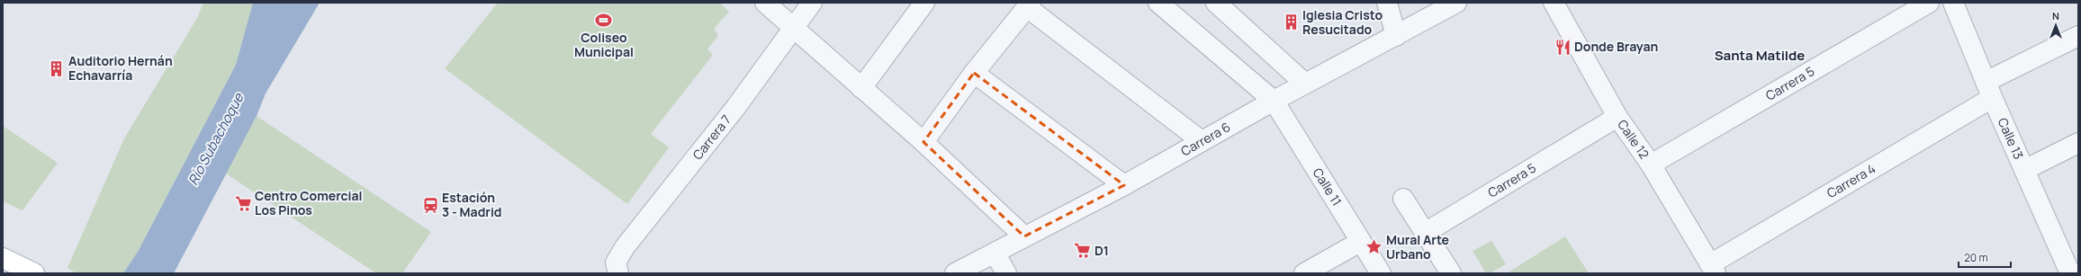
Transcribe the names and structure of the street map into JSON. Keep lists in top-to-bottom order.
{
  "streets": {
    "street": [
      "Carrera 5",
      "Carrera 7",
      "Carrera 6",
      "Calle 13",
      "Calle 12",
      "Carrera 4",
      "Calle 11"
    ]
  },
  "crossings": [
    ["Carrera 5", "Calle 12"],
    ["Carrera 6", "Calle 11"],
    ["Calle 13", "Carrera 4"],
    ["Calle 12", "Carrera 4"]
  ],
  "districts": ["Santa Matilde"],
  "water": ["Río Subachoque"],
  "places": {
    "sports": ["Coliseo Municipal"],
    "building": ["Iglesia Cristo Resucitado", "Auditorio Hernán Echavarría"],
    "restaurant": ["Donde Brayan"],
    "supermarket": ["Centro Comercial Los Pinos", "D1"],
    "station": ["Estación 3 - Madrid"],
    "place": ["Mural Arte Urbano"]
  },
  "scale_bar": "20 m",
  "north": "top"
}
